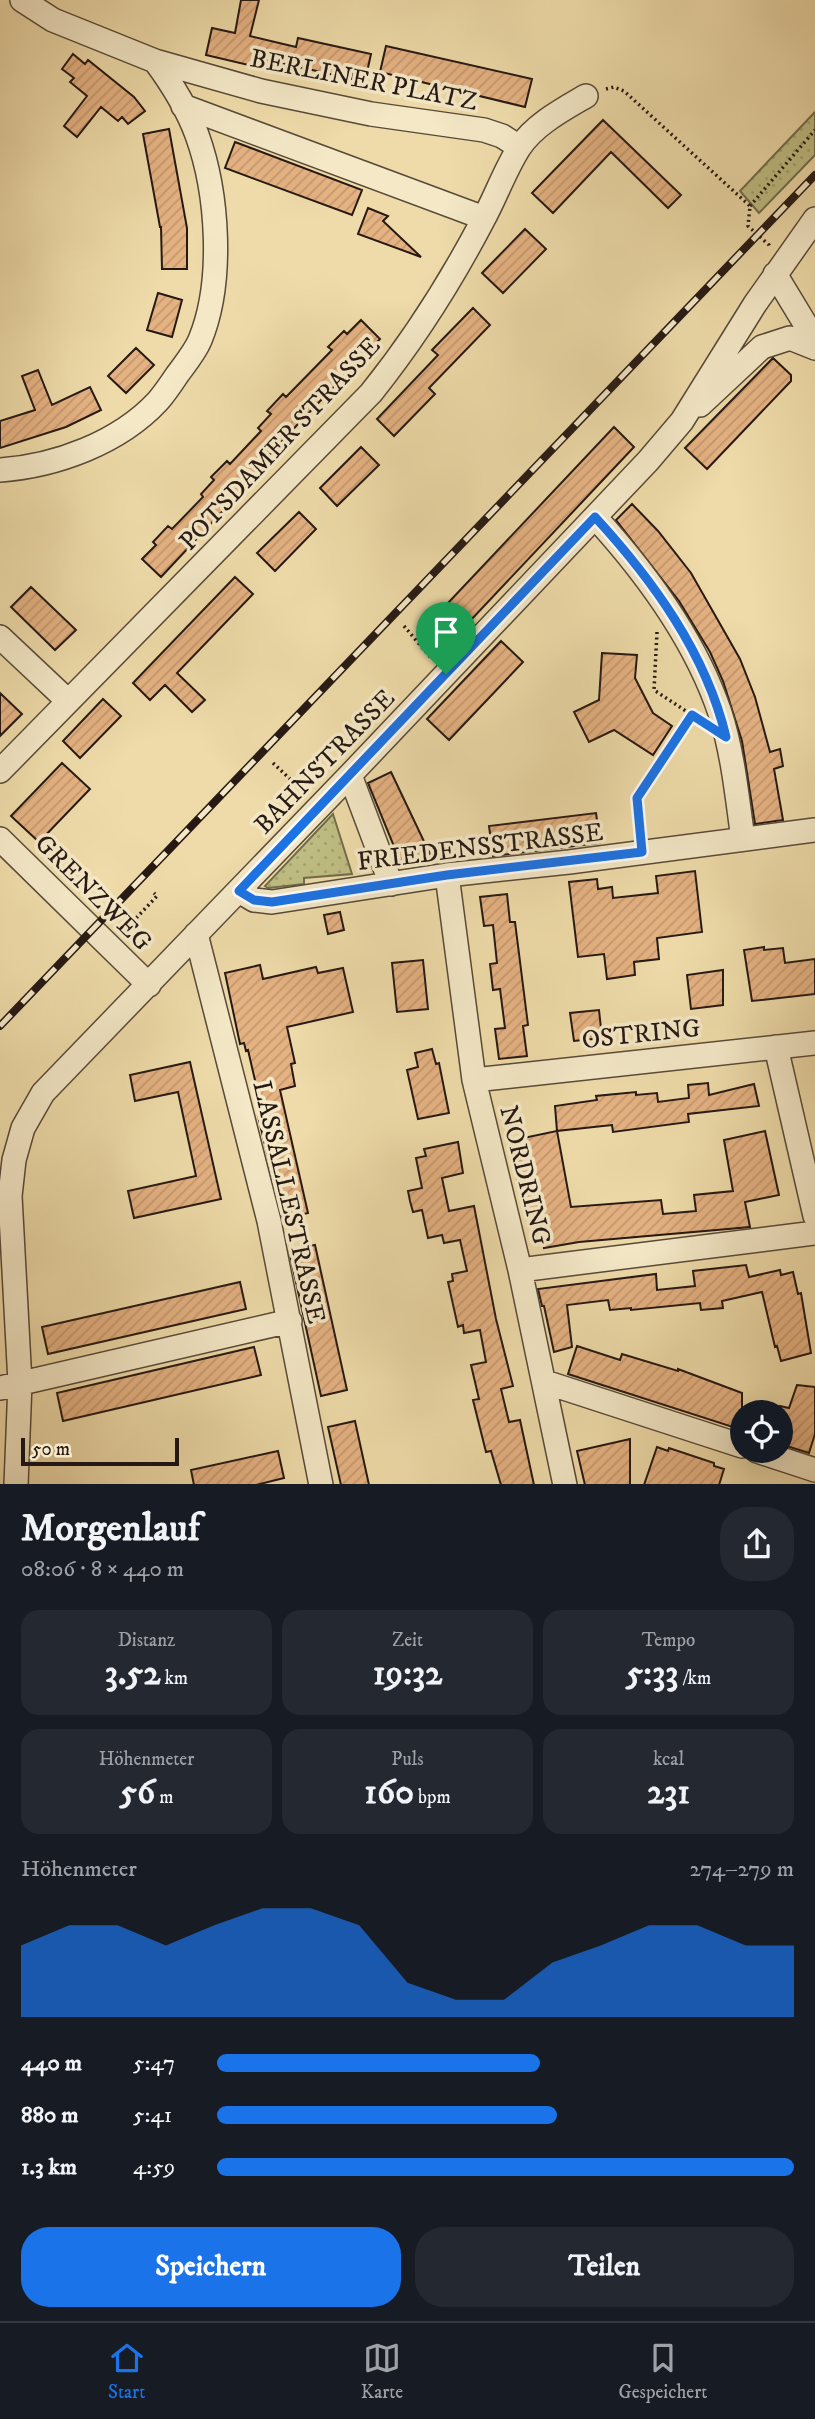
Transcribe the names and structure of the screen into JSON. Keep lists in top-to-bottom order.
{
  "streets": {
    "street": [
      "BERLINER PLATZ",
      "POTSDAMER STRASSE",
      "BAHNSTRASSE",
      "FRIEDENSSTRASSE",
      "GRENZWEG",
      "OSTRING",
      "NORDRING",
      "LASSALLESTRASSE"
    ]
  },
  "crossings": [
    ["BERLINER PLATZ", "POTSDAMER STRASSE"],
    ["BAHNSTRASSE", "FRIEDENSSTRASSE"],
    ["BAHNSTRASSE", "GRENZWEG"],
    ["BAHNSTRASSE", "LASSALLESTRASSE"],
    ["FRIEDENSSTRASSE", "NORDRING"],
    ["OSTRING", "NORDRING"]
  ],
  "scale_bar": "50 m",
  "page": {
    "scale": "50 m",
    "heading": ["Morgenlauf", "08:06 · 8 × 440 m"],
    "stats": [
      ["Distanz", "3.52 km"],
      ["Zeit", "19:32"],
      ["Tempo", "5:33 /km"],
      ["Höhenmeter", "56 m"],
      ["Puls", "160 bpm"],
      ["kcal", "231"]
    ],
    "chart": ["Höhenmeter", "274–279 m"],
    "list": [
      {
        "name": "440 m",
        "note": "5:47"
      },
      {
        "name": "880 m",
        "note": "5:41"
      },
      {
        "name": "1.3 km",
        "note": "4:59"
      }
    ],
    "buttons": ["Speichern", "Teilen"],
    "tabs": ["Start", "Karte", "Gespeichert"]
  }
}
